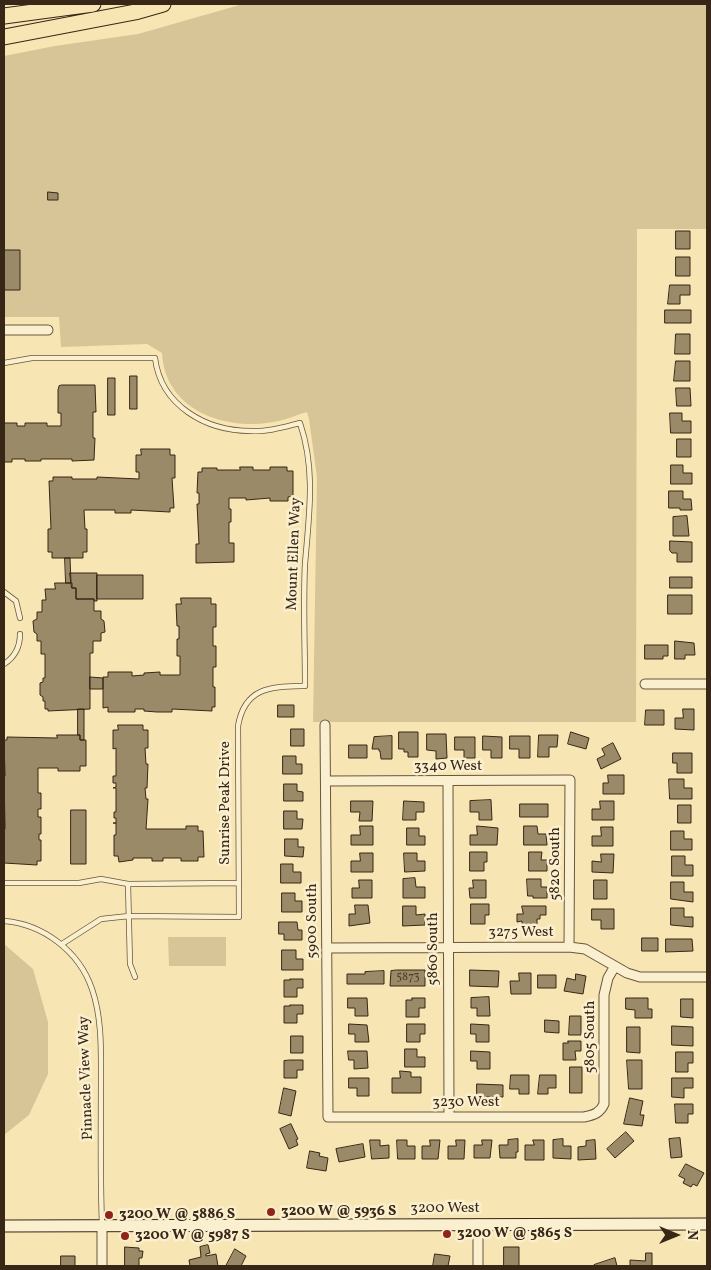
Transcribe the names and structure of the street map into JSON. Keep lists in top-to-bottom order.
{
  "streets": {
    "street": [
      "3340 West",
      "5820 South",
      "5900 South",
      "3275 West",
      "5860 South",
      "5805 South",
      "3230 West",
      "3200 West"
    ],
    "lane": ["Mount Ellen Way", "Sunrise Peak Drive", "Pinnacle View Way"]
  },
  "crossings": [
    ["Mount Ellen Way", "Sunrise Peak Drive"],
    ["3340 West", "5820 South"],
    ["3340 West", "5900 South"],
    ["3340 West", "5860 South"],
    ["5820 South", "3275 West"],
    ["5900 South", "3275 West"],
    ["5900 South", "3230 West"],
    ["3275 West", "5860 South"],
    ["3275 West", "5805 South"],
    ["5860 South", "3230 West"],
    ["5805 South", "3230 West"],
    ["Pinnacle View Way", "3200 West"]
  ],
  "places": [
    "3200 W @ 5936 S",
    "3200 W @ 5886 S",
    "3200 W @ 5865 S",
    "3200 W @ 5987 S"
  ],
  "house_numbers": ["5873"],
  "north": "right"
}
